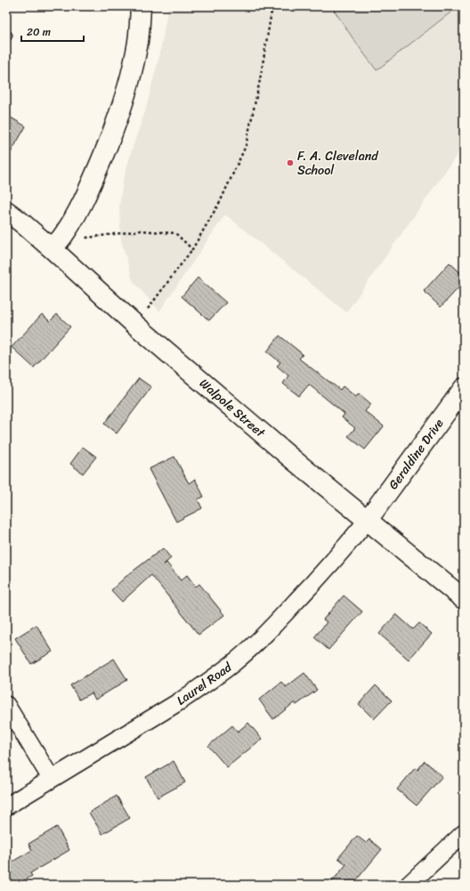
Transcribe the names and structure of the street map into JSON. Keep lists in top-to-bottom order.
{
  "streets": {
    "main road": ["Walpole Street", "Geraldine Drive"],
    "street": ["Laurel Road"]
  },
  "crossings": [
    ["Walpole Street", "Geraldine Drive"],
    ["Walpole Street", "Laurel Road"],
    ["Geraldine Drive", "Laurel Road"]
  ],
  "places": ["F. A. Cleveland School"],
  "scale_bar": "20 m"
}
